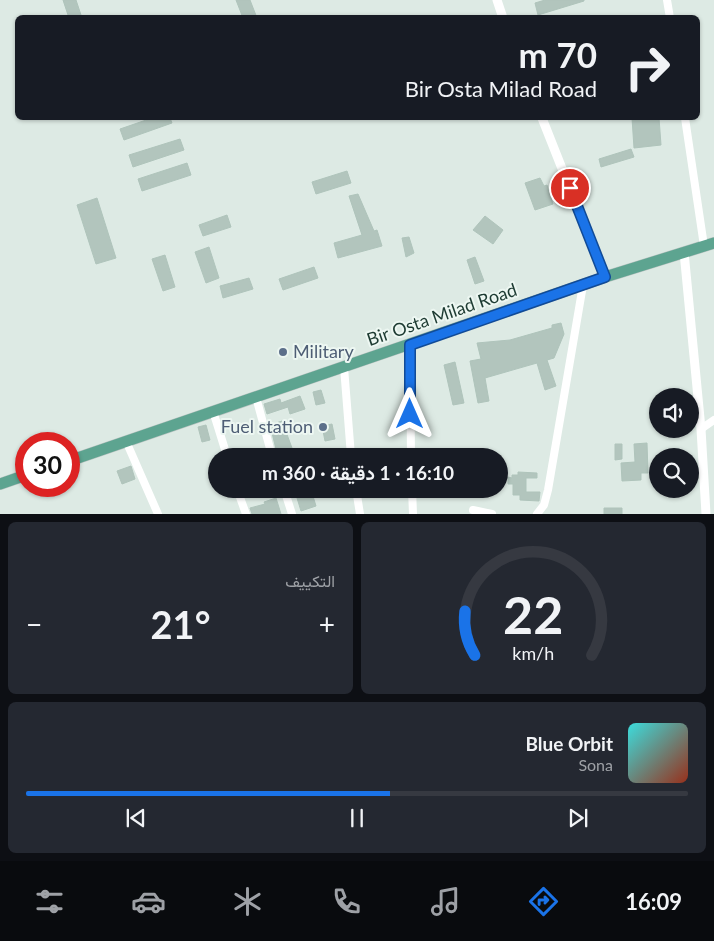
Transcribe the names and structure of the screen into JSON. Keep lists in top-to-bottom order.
{
  "streets": {
    "main road": ["Bir Osta Milad Road"]
  },
  "places": ["Military", "Fuel station"],
  "page": {
    "turn": ["70 m", "Bir Osta Milad Road"],
    "limit": "30",
    "trip": "16:10 · 1 دقيقة · 360 m",
    "tile": "التكييف",
    "heat": ["−", "21°", "+"],
    "song": ["Blue Orbit", "Sona"],
    "tabs": "16:09",
    "gauge": ["22", "km/h"]
  }
}
